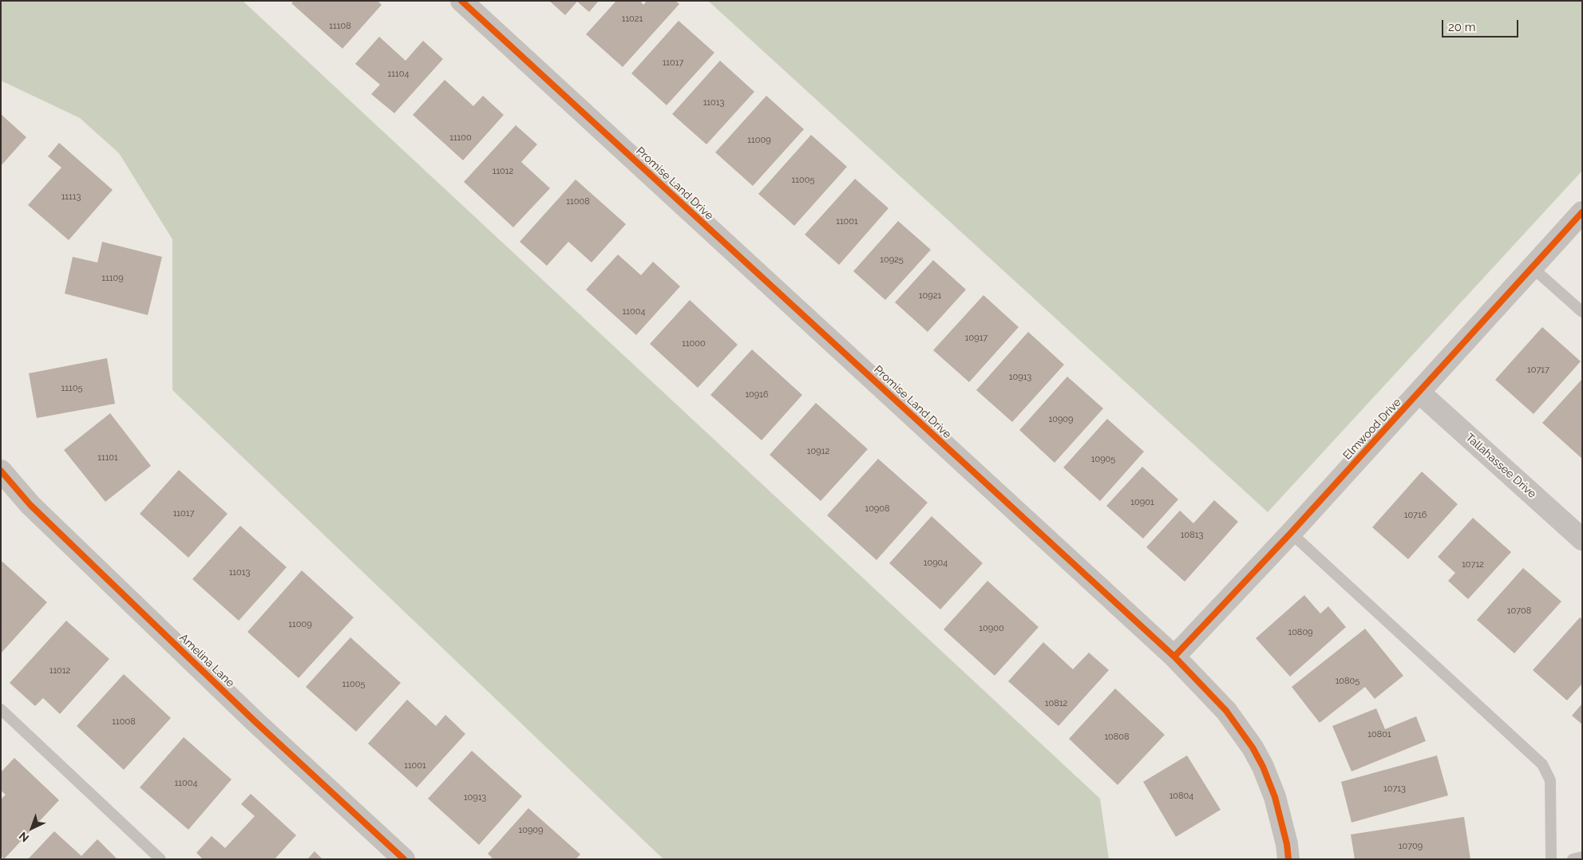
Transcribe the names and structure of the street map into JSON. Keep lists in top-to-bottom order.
{
  "streets": {
    "street": [
      "Promise Land Drive",
      "Elmwood Drive",
      "Tallahassee Drive",
      "Amelina Lane"
    ]
  },
  "crossings": [
    ["Promise Land Drive", "Elmwood Drive"],
    ["Elmwood Drive", "Tallahassee Drive"]
  ],
  "house_numbers": [
    "11021",
    "11108",
    "11017",
    "11104",
    "11013",
    "11100",
    "11009",
    "11012",
    "11005",
    "11113",
    "11008",
    "11001",
    "10925",
    "11109",
    "10921",
    "11004",
    "10917",
    "11000",
    "10717",
    "10913",
    "11105",
    "10916",
    "10909",
    "10912",
    "11101",
    "10905",
    "10901",
    "10908",
    "11017",
    "10716",
    "10813",
    "10904",
    "10712",
    "11013",
    "10708",
    "11009",
    "10900",
    "10809",
    "11012",
    "10805",
    "11005",
    "10812",
    "11008",
    "10801",
    "10808",
    "11001",
    "11004",
    "10713",
    "10804",
    "10913",
    "10909",
    "10709"
  ],
  "scale_bar": "20 m",
  "north": "bottom left"
}
